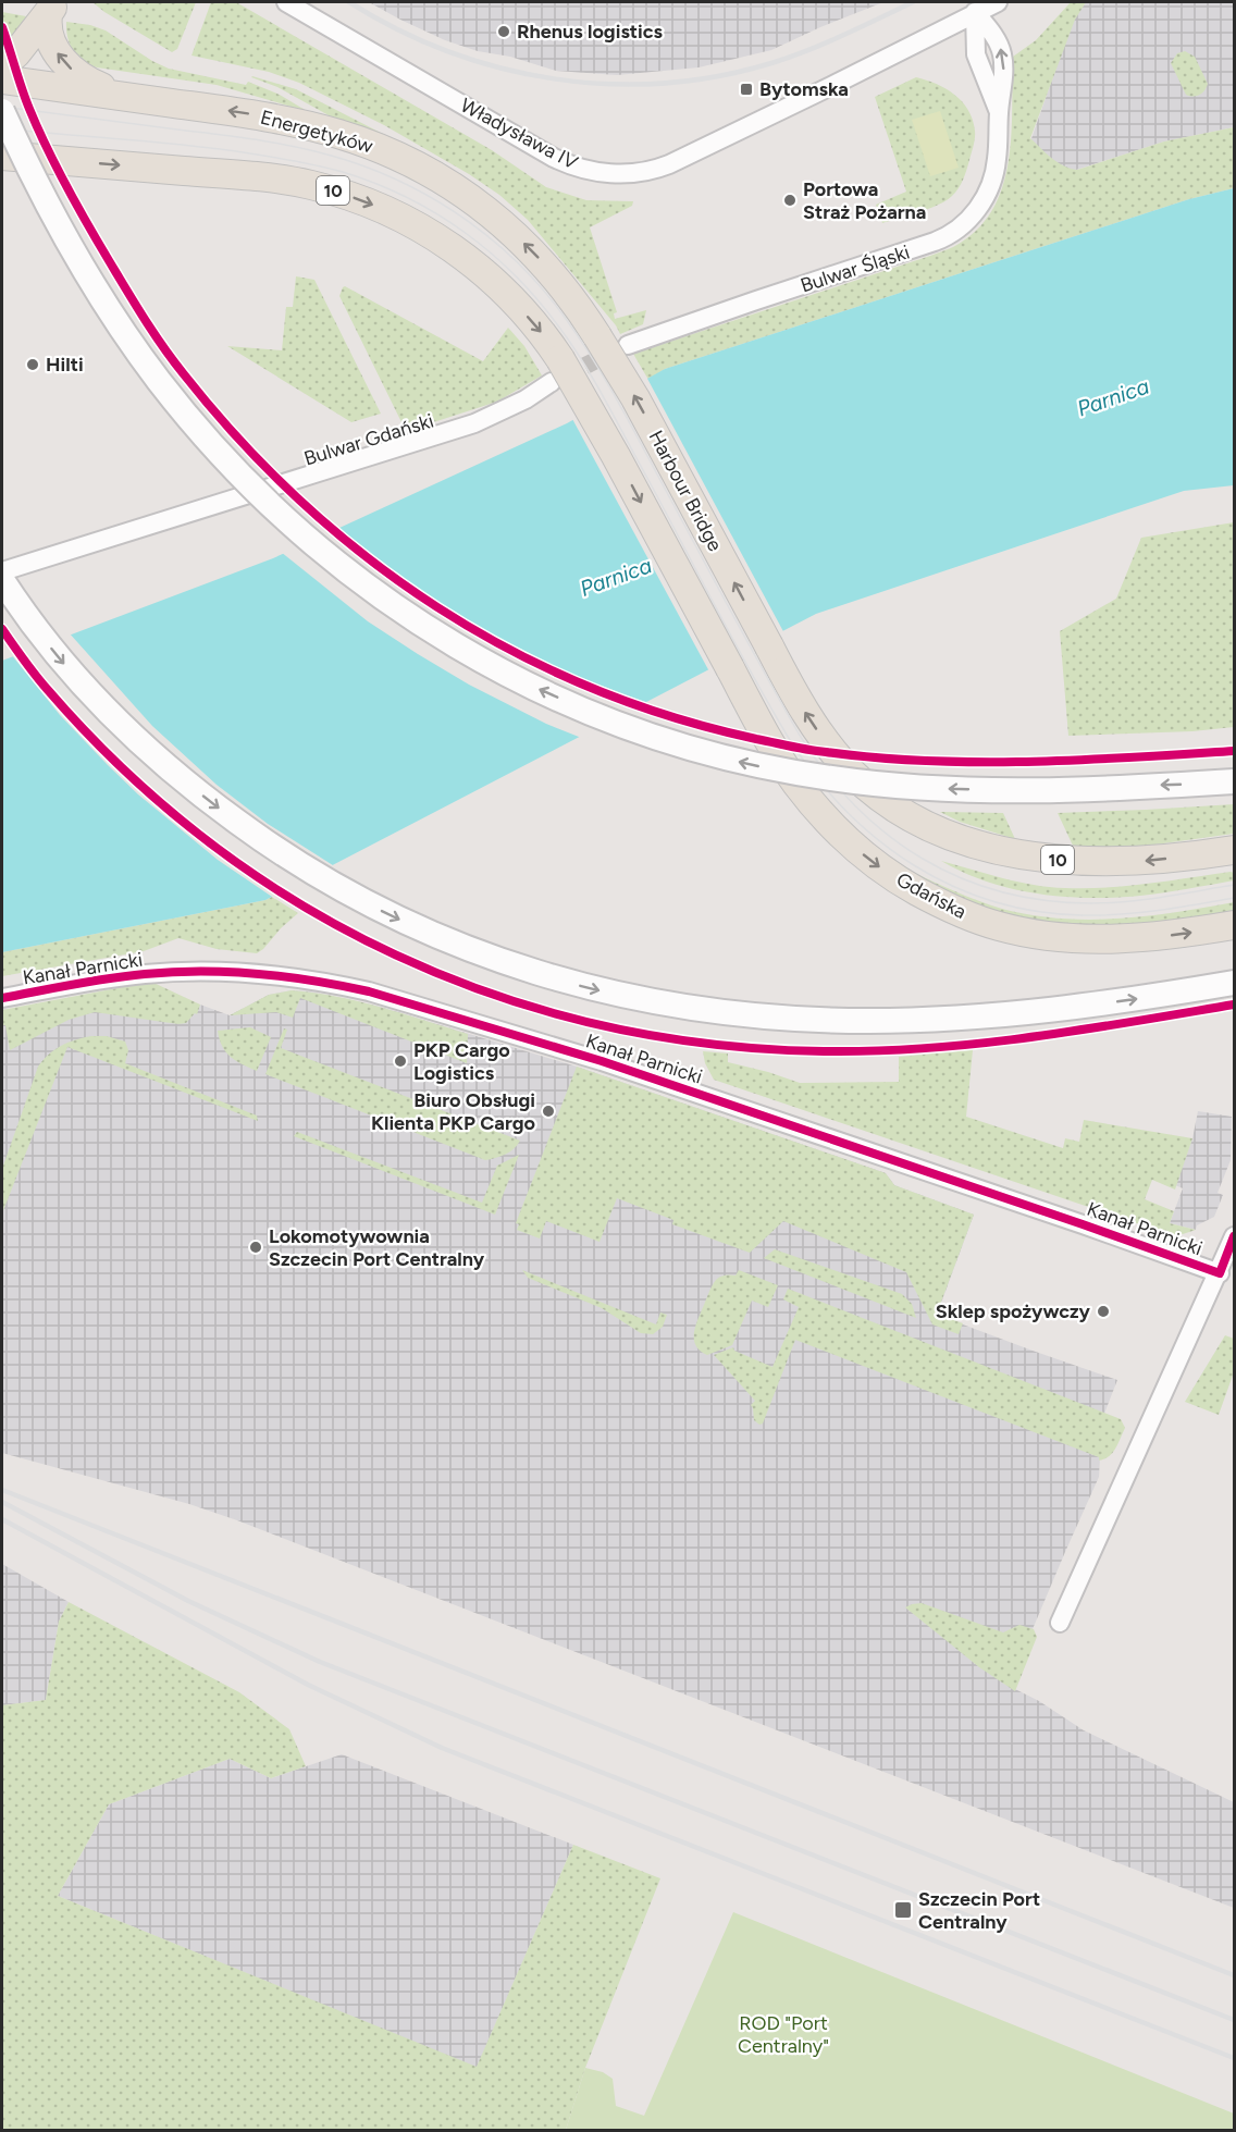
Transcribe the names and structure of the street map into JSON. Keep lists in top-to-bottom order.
{
  "streets": {
    "main road": [
      "Energetyków",
      "10",
      "Harbour Bridge",
      "Gdańska"
    ],
    "street": [
      "Władysława IV",
      "Bulwar Śląski",
      "Bulwar Gdański",
      "Kanał Parnicki"
    ]
  },
  "crossings": [
    ["Energetyków", "Harbour Bridge"],
    ["Władysława IV", "Bulwar Śląski"],
    ["10", "Bulwar Gdański"],
    ["10", "Gdańska"],
    ["Bulwar Gdański", "Gdańska"]
  ],
  "water": ["Parnica"],
  "parks": ["ROD \"Port Centralny\""],
  "places": {
    "other": [
      "Rhenus logistics",
      "Portowa Straż Pożarna",
      "Hilti",
      "PKP Cargo Logistics",
      "Biuro Obsługi Klienta PKP Cargo",
      "Lokomotywownia Szczecin Port Centralny",
      "Sklep spożywczy"
    ],
    "transit": ["Bytomska", "Szczecin Port Centralny"]
  }
}
